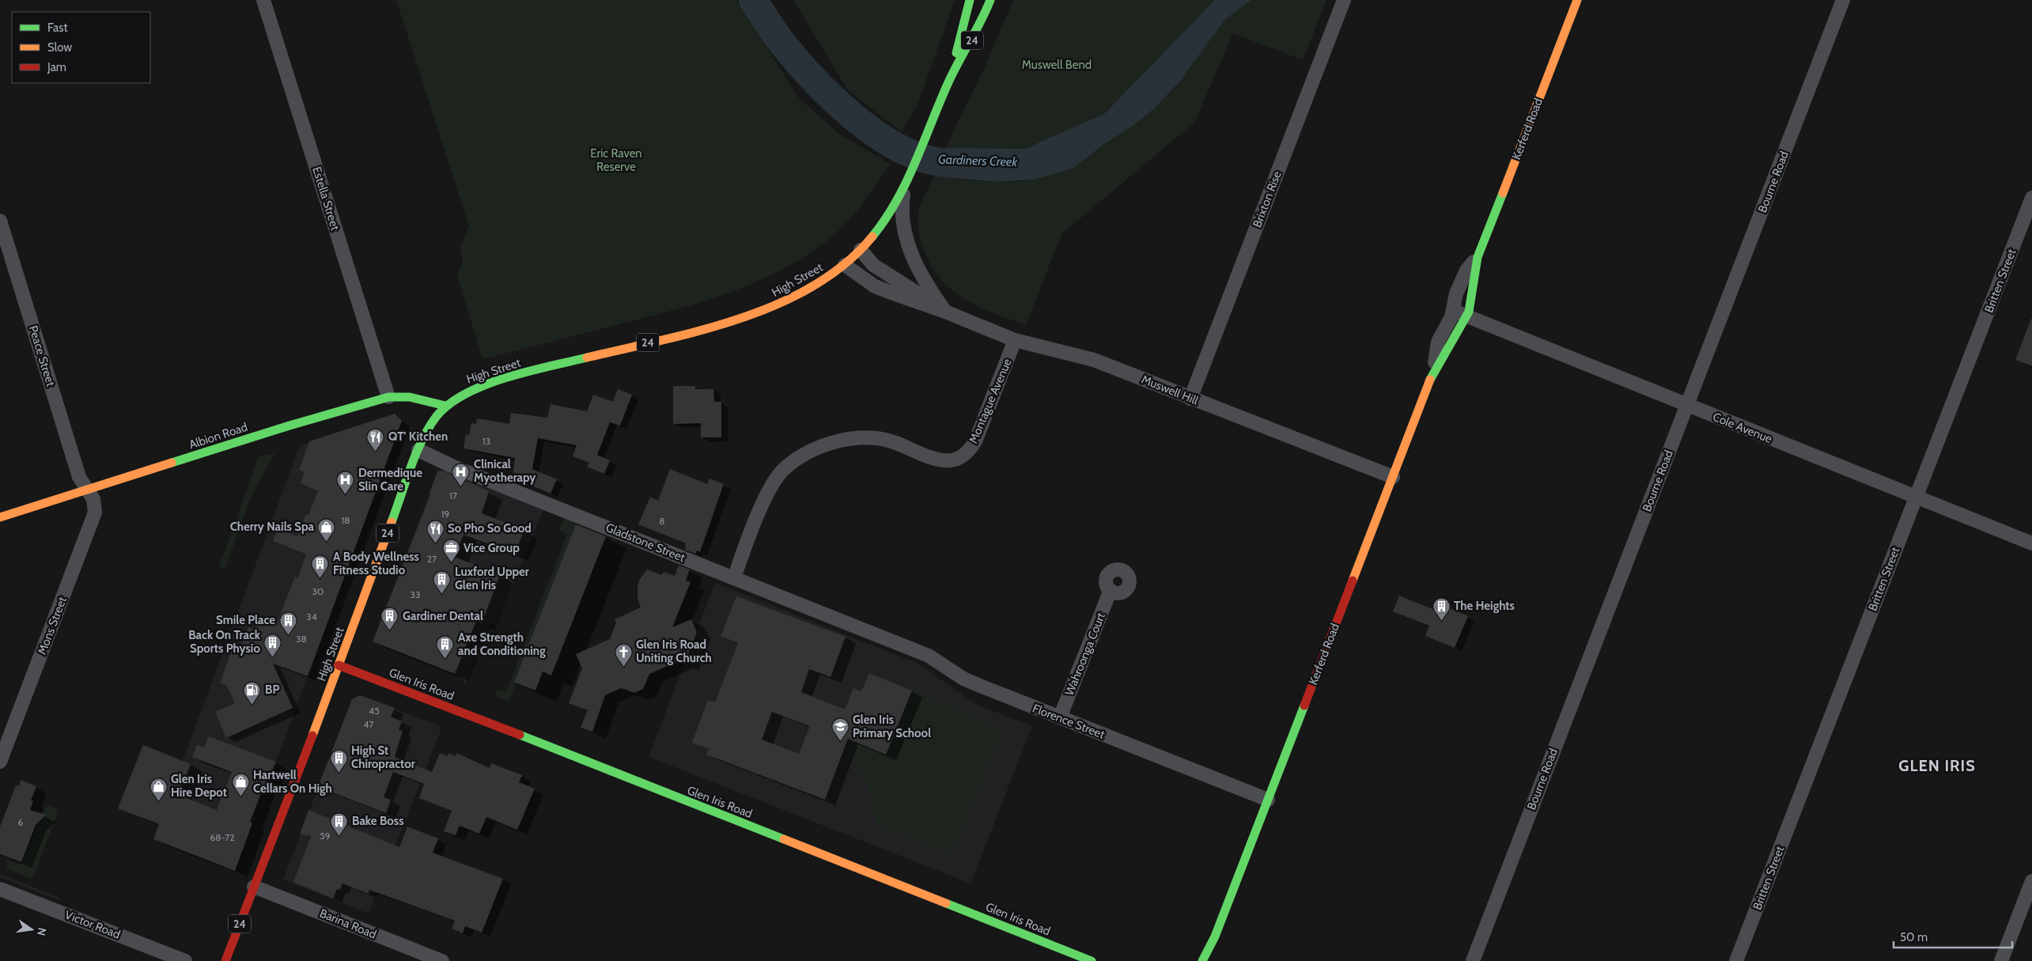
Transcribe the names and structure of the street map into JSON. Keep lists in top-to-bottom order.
{
  "streets": {
    "main road": [
      "24",
      "Kerferd Road",
      "High Street",
      "Albion Road",
      "Glen Iris Road"
    ],
    "street": [
      "Bourne Road",
      "Estella Street",
      "Brixton Rise",
      "Britten Street",
      "Peace Street",
      "Muswell Hill",
      "Montague Avenue",
      "Cole Avenue",
      "Gladstone Street",
      "Mons Street",
      "Wahroonga Court",
      "Florence Street",
      "Barina Road",
      "Victor Road"
    ]
  },
  "crossings": [
    ["Kerferd Road", "Muswell Hill"],
    ["Kerferd Road", "Cole Avenue"],
    ["Kerferd Road", "Florence Street"],
    ["Bourne Road", "Cole Avenue"],
    ["Estella Street", "Albion Road"],
    ["Brixton Rise", "Muswell Hill"],
    ["High Street", "Muswell Hill"],
    ["High Street", "Albion Road"],
    ["High Street", "Gladstone Street"],
    ["High Street", "Glen Iris Road"],
    ["High Street", "Barina Road"],
    ["Britten Street", "Cole Avenue"],
    ["Peace Street", "Albion Road"],
    ["Peace Street", "Mons Street"],
    ["Muswell Hill", "Montague Avenue"],
    ["Montague Avenue", "Gladstone Street"],
    ["Albion Road", "Mons Street"],
    ["Gladstone Street", "Florence Street"],
    ["Wahroonga Court", "Florence Street"]
  ],
  "districts": ["GLEN IRIS"],
  "water": ["Gardiners Creek"],
  "parks": ["Muswell Bend", "Eric Raven Reserve"],
  "places": {
    "restaurant": ["QT' Kitchen", "So Pho So Good"],
    "hospital": ["Clinical Myotherapy", "Dermedique Slin Care"],
    "shop": ["Cherry Nails Spa", "Hartwell Cellars On High", "Glen Iris Hire Depot"],
    "office": ["Vice Group"],
    "building": [
      "A Body Wellness Fitness Studio",
      "Luxford Upper Glen Iris",
      "The Heights",
      "Gardiner Dental",
      "Smile Place",
      "Back On Track Sports Physio",
      "Axe Strength and Conditioning",
      "High St Chiropractor",
      "Bake Boss"
    ],
    "church": ["Glen Iris Road Uniting Church"],
    "fuel station": ["BP"],
    "school or university": ["Glen Iris Primary School"]
  },
  "house_numbers": [
    "13",
    "17",
    "19",
    "18",
    "8",
    "27",
    "30",
    "33",
    "34",
    "38",
    "45",
    "47",
    "6",
    "59",
    "68-72"
  ],
  "legend": ["Fast", "Slow", "Jam"],
  "scale_bar": "50 m",
  "north": "right"
}
